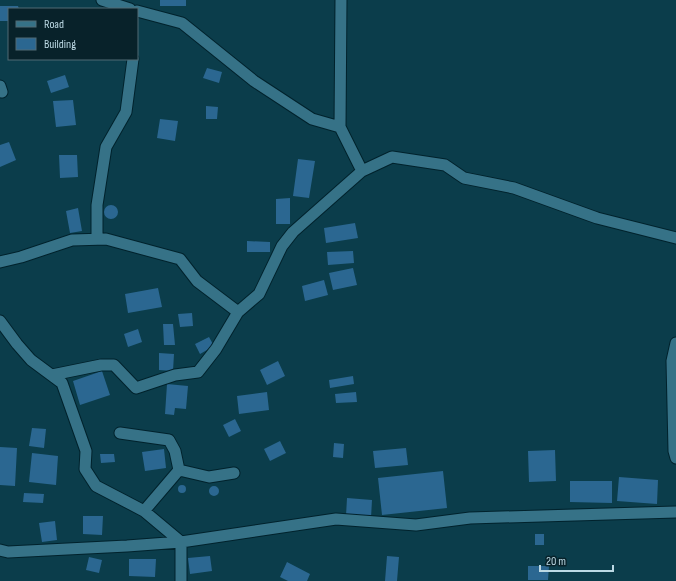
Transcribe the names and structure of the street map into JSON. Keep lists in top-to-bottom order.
{
  "legend": ["Road", "Building"],
  "scale_bar": "20 m"
}
